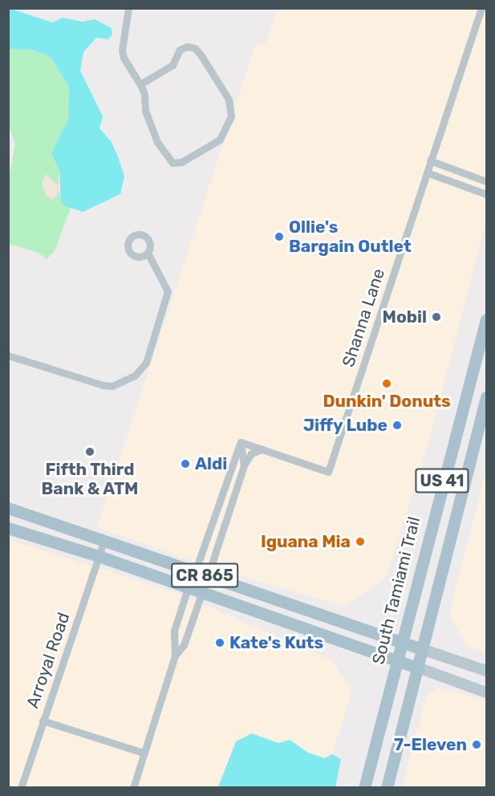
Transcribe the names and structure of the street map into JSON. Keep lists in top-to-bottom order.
{
  "streets": {
    "main road": ["US 41", "CR 865", "South Tamiami Trail"],
    "street": ["Shanna Lane", "Arroyal Road"]
  },
  "crossings": [
    ["US 41", "CR 865"],
    ["CR 865", "South Tamiami Trail"],
    ["CR 865", "Arroyal Road"]
  ],
  "places": [
    "Ollie's Bargain Outlet",
    "Mobil",
    "Dunkin' Donuts",
    "Jiffy Lube",
    "Fifth Third Bank & ATM",
    "Aldi",
    "Iguana Mia",
    "Kate's Kuts",
    "7-Eleven"
  ]
}
